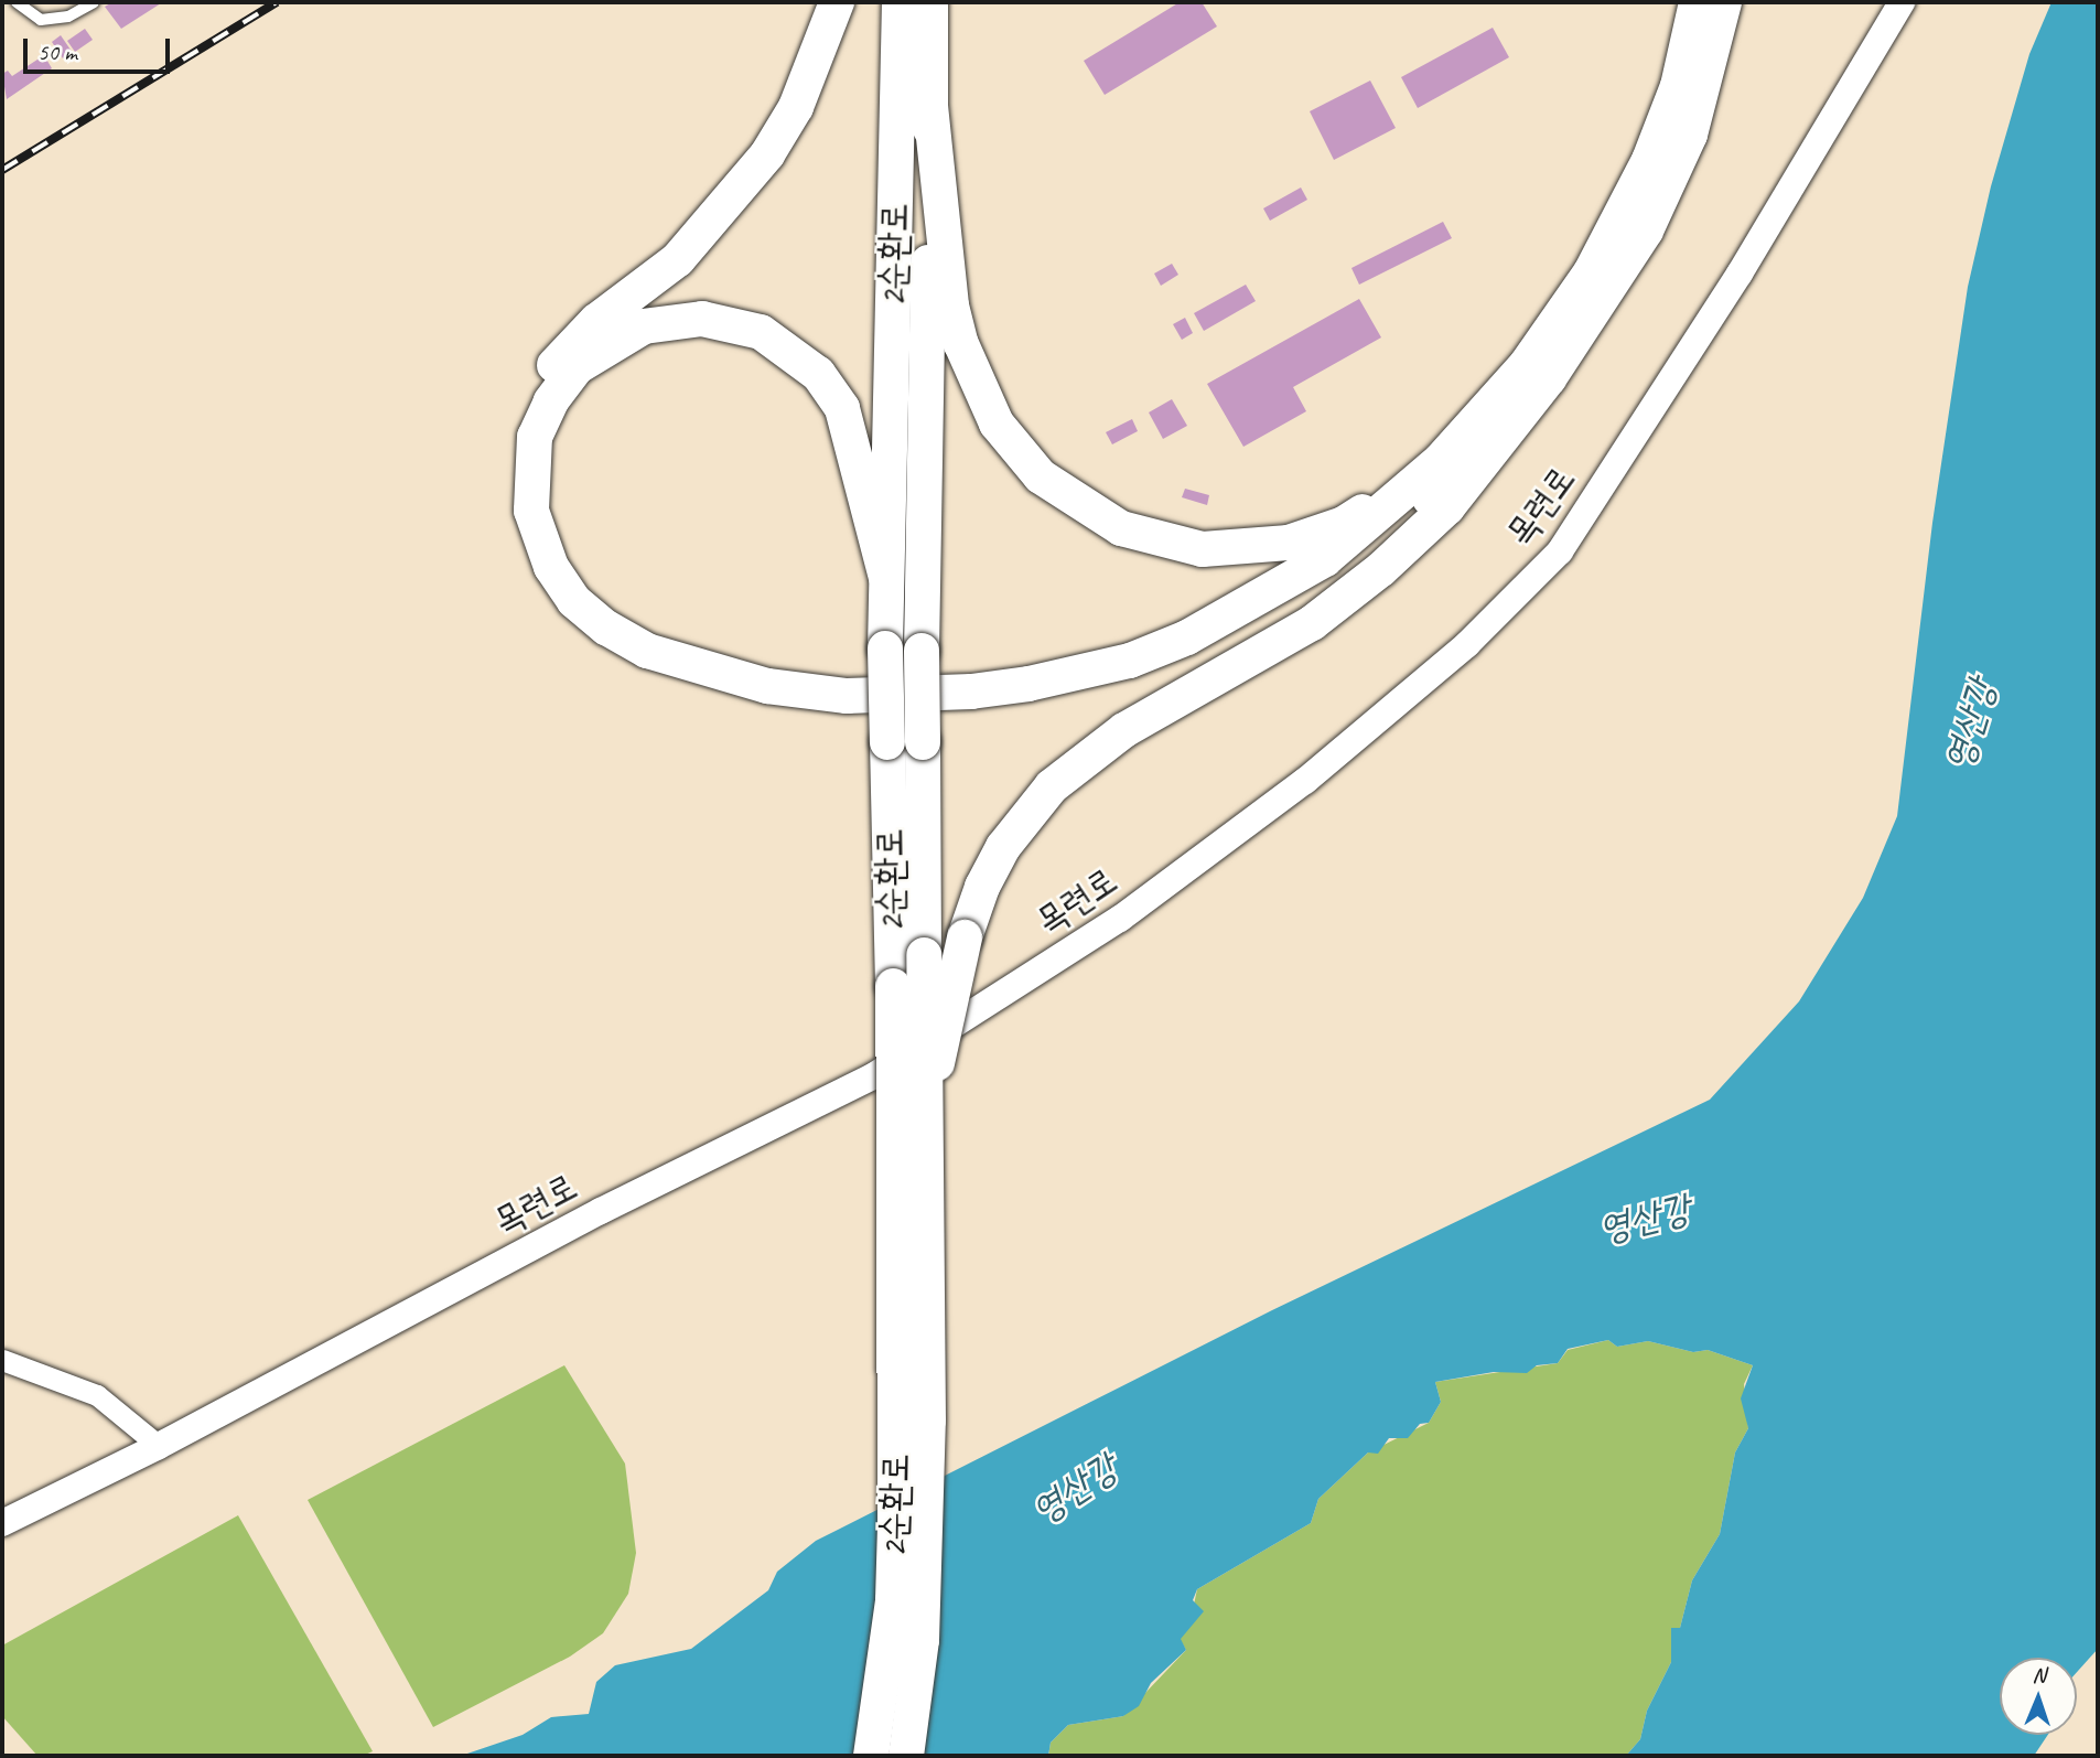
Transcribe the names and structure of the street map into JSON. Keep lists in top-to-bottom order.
{
  "streets": {
    "highway": ["2순환로"],
    "street": ["목련로"]
  },
  "water": ["영산강"],
  "scale_bar": "50 m",
  "north": "top"
}
